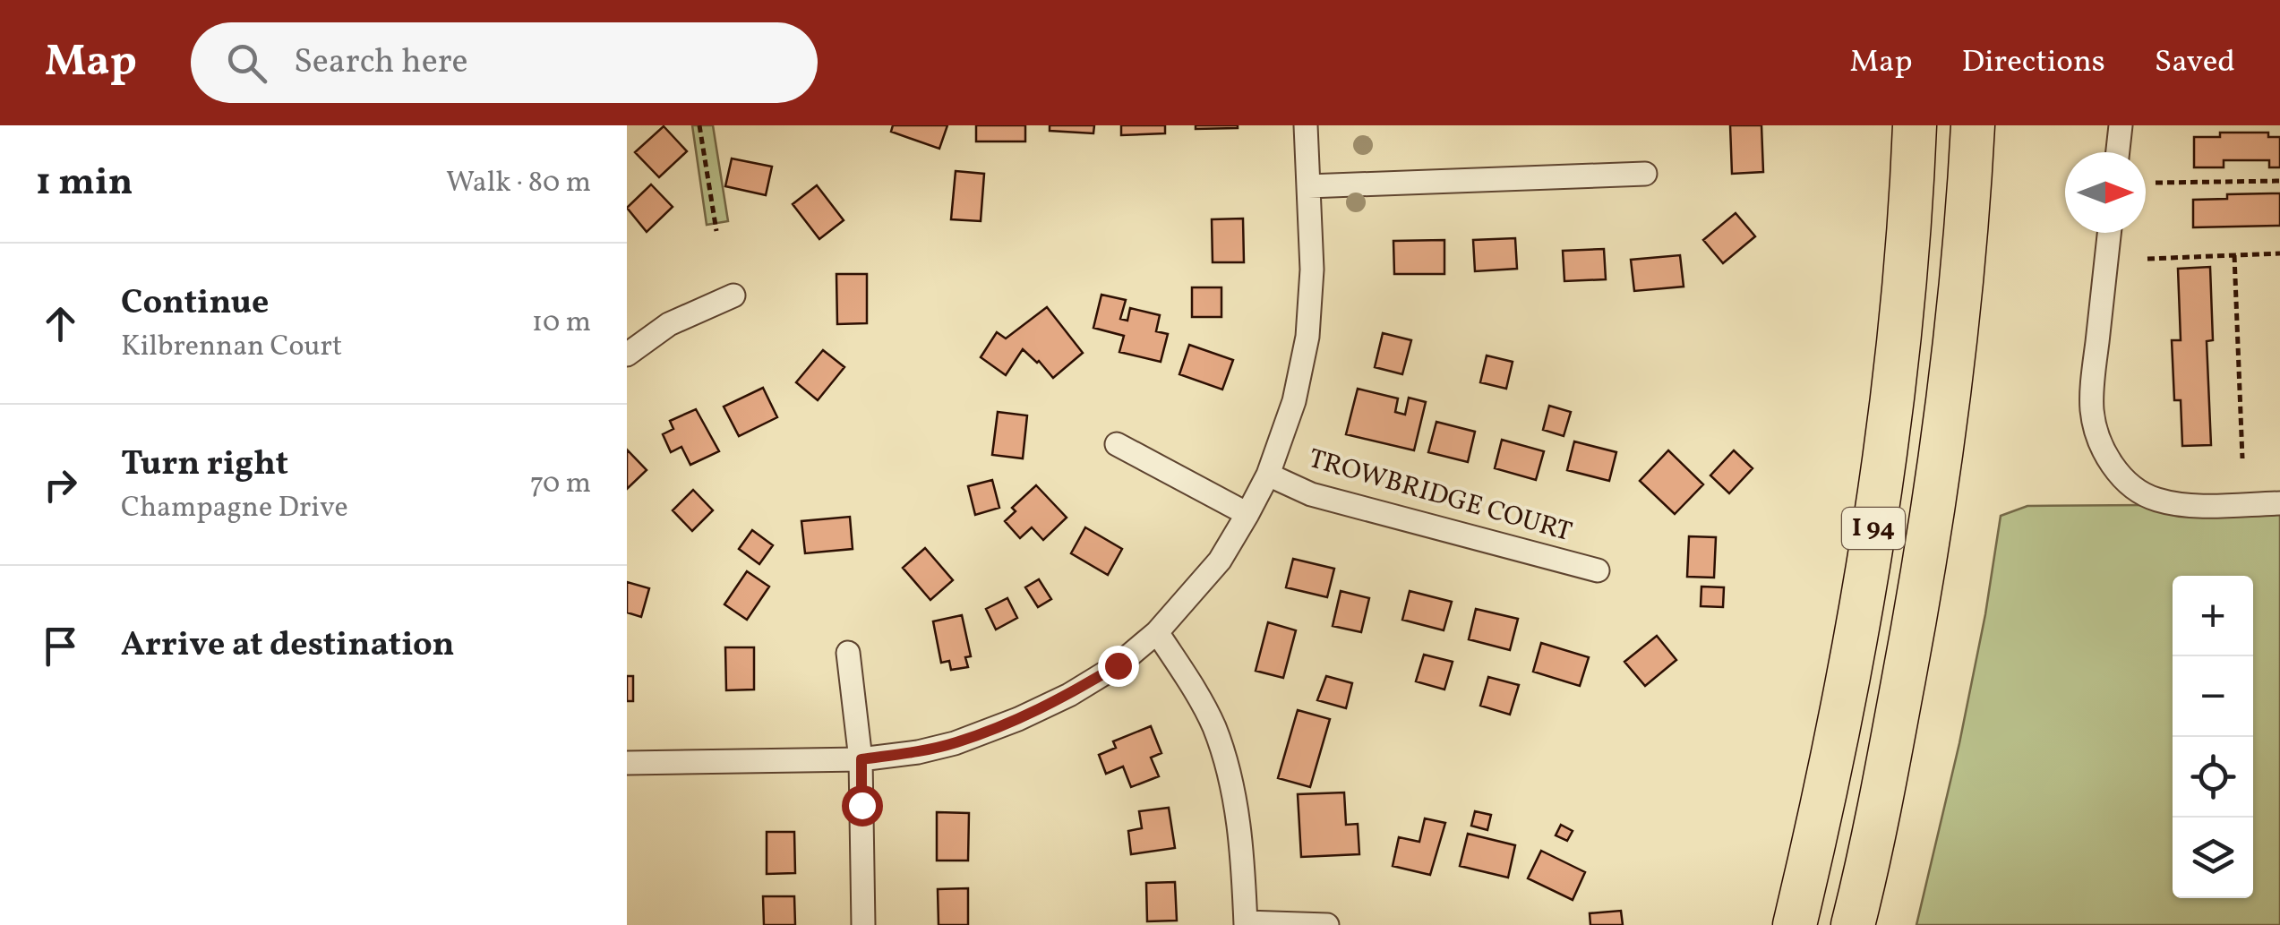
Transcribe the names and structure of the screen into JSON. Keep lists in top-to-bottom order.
{
  "streets": {
    "highway": ["I 94"],
    "street": ["TROWBRIDGE COURT"]
  },
  "north": "right",
  "page": {
    "header": "Map",
    "search": "Search here",
    "nav": ["Map", "Directions", "Saved"],
    "heading": ["1 min", "Walk · 80 m"],
    "list": [
      ["Continue", "Kilbrennan Court", "10 m"],
      ["Turn right", "Champagne Drive", "70 m"],
      "Arrive at destination"
    ],
    "map_buttons": ["+", "−"]
  }
}
